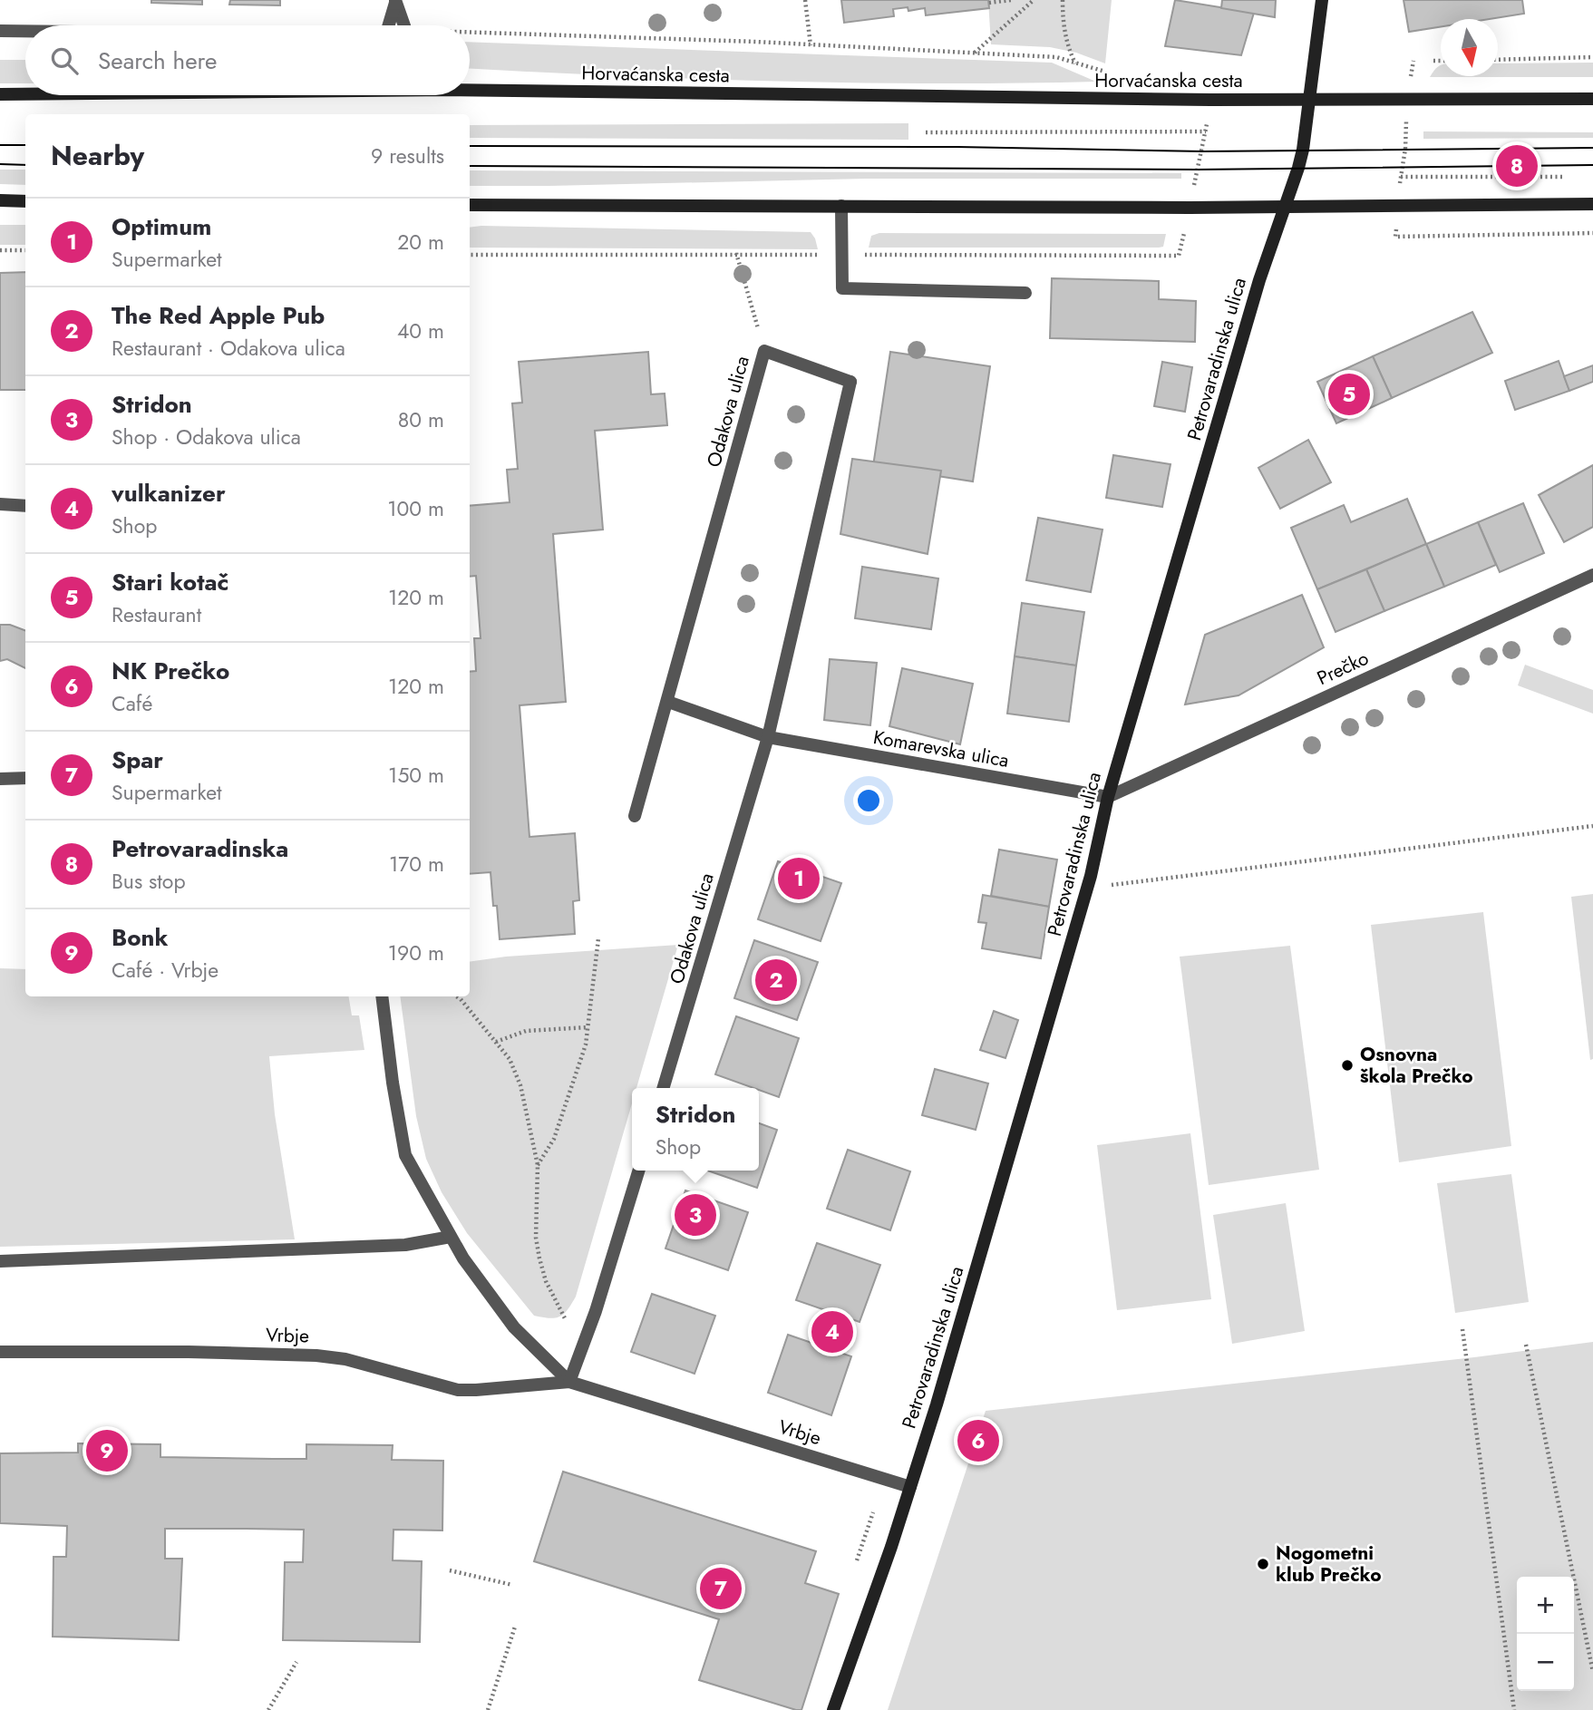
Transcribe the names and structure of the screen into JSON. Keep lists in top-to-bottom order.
{
  "streets": {
    "street": [
      "Horvaćanska cesta",
      "Petrovaradinska ulica",
      "Odakova ulica",
      "Prečko",
      "Komarevska ulica",
      "Vrbje"
    ]
  },
  "crossings": [
    ["Horvaćanska cesta", "Petrovaradinska ulica"],
    ["Petrovaradinska ulica", "Prečko"],
    ["Petrovaradinska ulica", "Komarevska ulica"],
    ["Petrovaradinska ulica", "Vrbje"],
    ["Odakova ulica", "Komarevska ulica"],
    ["Prečko", "Komarevska ulica"]
  ],
  "places": ["Osnovna škola Prečko", "Nogometni klub Prečko"],
  "north": "bottom",
  "page": {
    "search": "Search here",
    "heading": ["Nearby", "9 results"],
    "pins": [
      "8",
      "5",
      "1",
      "2",
      "3",
      "4",
      "6",
      "9",
      "7"
    ],
    "list": [
      {
        "mark": "1",
        "name": "Optimum",
        "note": "Supermarket",
        "value": "20 m"
      },
      {
        "mark": "2",
        "name": "The Red Apple Pub",
        "note": "Restaurant · Odakova ulica",
        "value": "40 m"
      },
      {
        "mark": "3",
        "name": "Stridon",
        "note": "Shop · Odakova ulica",
        "value": "80 m"
      },
      {
        "mark": "4",
        "name": "vulkanizer",
        "note": "Shop",
        "value": "100 m"
      },
      {
        "mark": "5",
        "name": "Stari kotač",
        "note": "Restaurant",
        "value": "120 m"
      },
      {
        "mark": "6",
        "name": "NK Prečko",
        "note": "Café",
        "value": "120 m"
      },
      {
        "mark": "7",
        "name": "Spar",
        "note": "Supermarket",
        "value": "150 m"
      },
      {
        "mark": "8",
        "name": "Petrovaradinska",
        "note": "Bus stop",
        "value": "170 m"
      },
      {
        "mark": "9",
        "name": "Bonk",
        "note": "Café · Vrbje",
        "value": "190 m"
      }
    ],
    "popup": ["Stridon", "Shop"],
    "map_buttons": ["+", "−"]
  }
}
